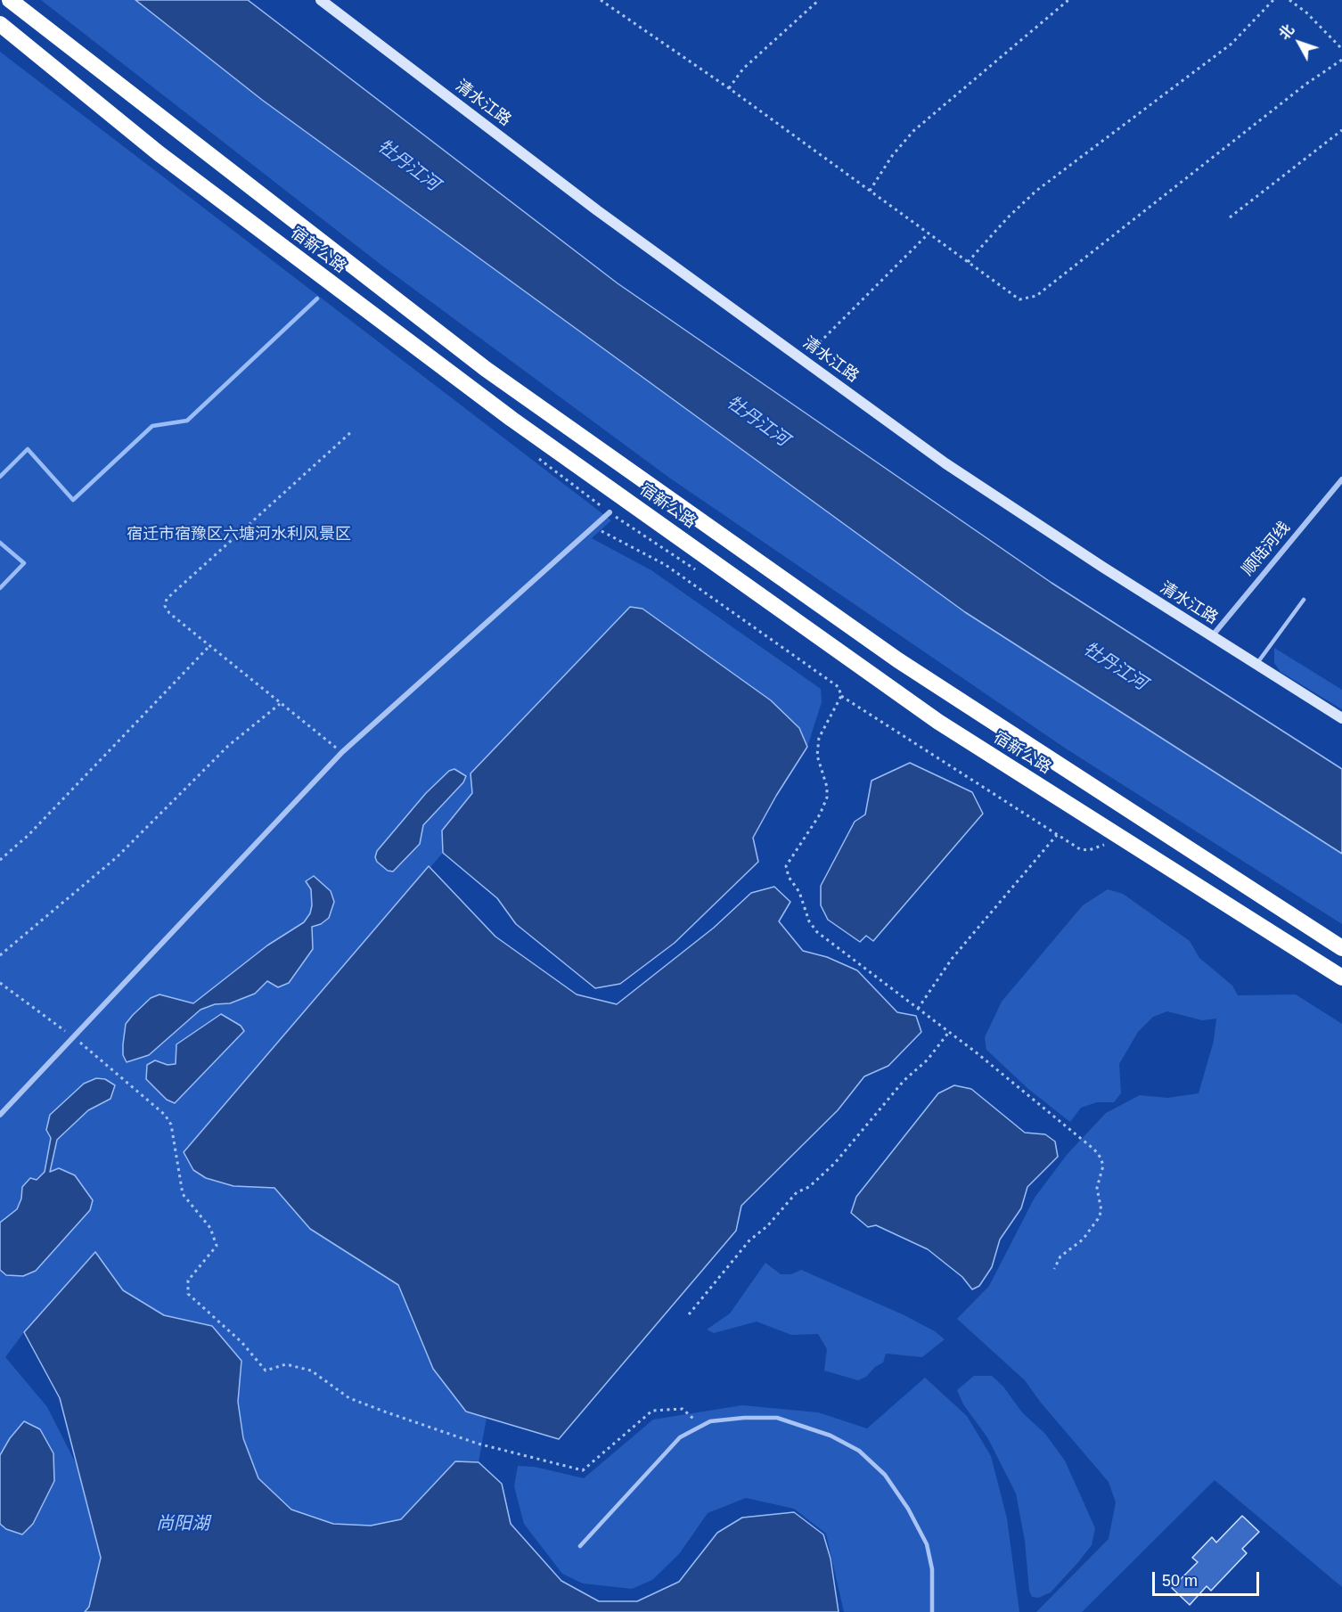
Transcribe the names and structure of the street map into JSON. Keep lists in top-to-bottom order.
{
  "streets": {
    "highway": ["宿新公路"],
    "street": ["清水江路", "顺陆河线"]
  },
  "crossings": [
    ["清水江路", "顺陆河线"]
  ],
  "water": ["牡丹江河", "尚阳湖"],
  "parks": ["宿迁市宿豫区六塘河水利风景区"],
  "scale_bar": "50 m",
  "north": "top left"
}
